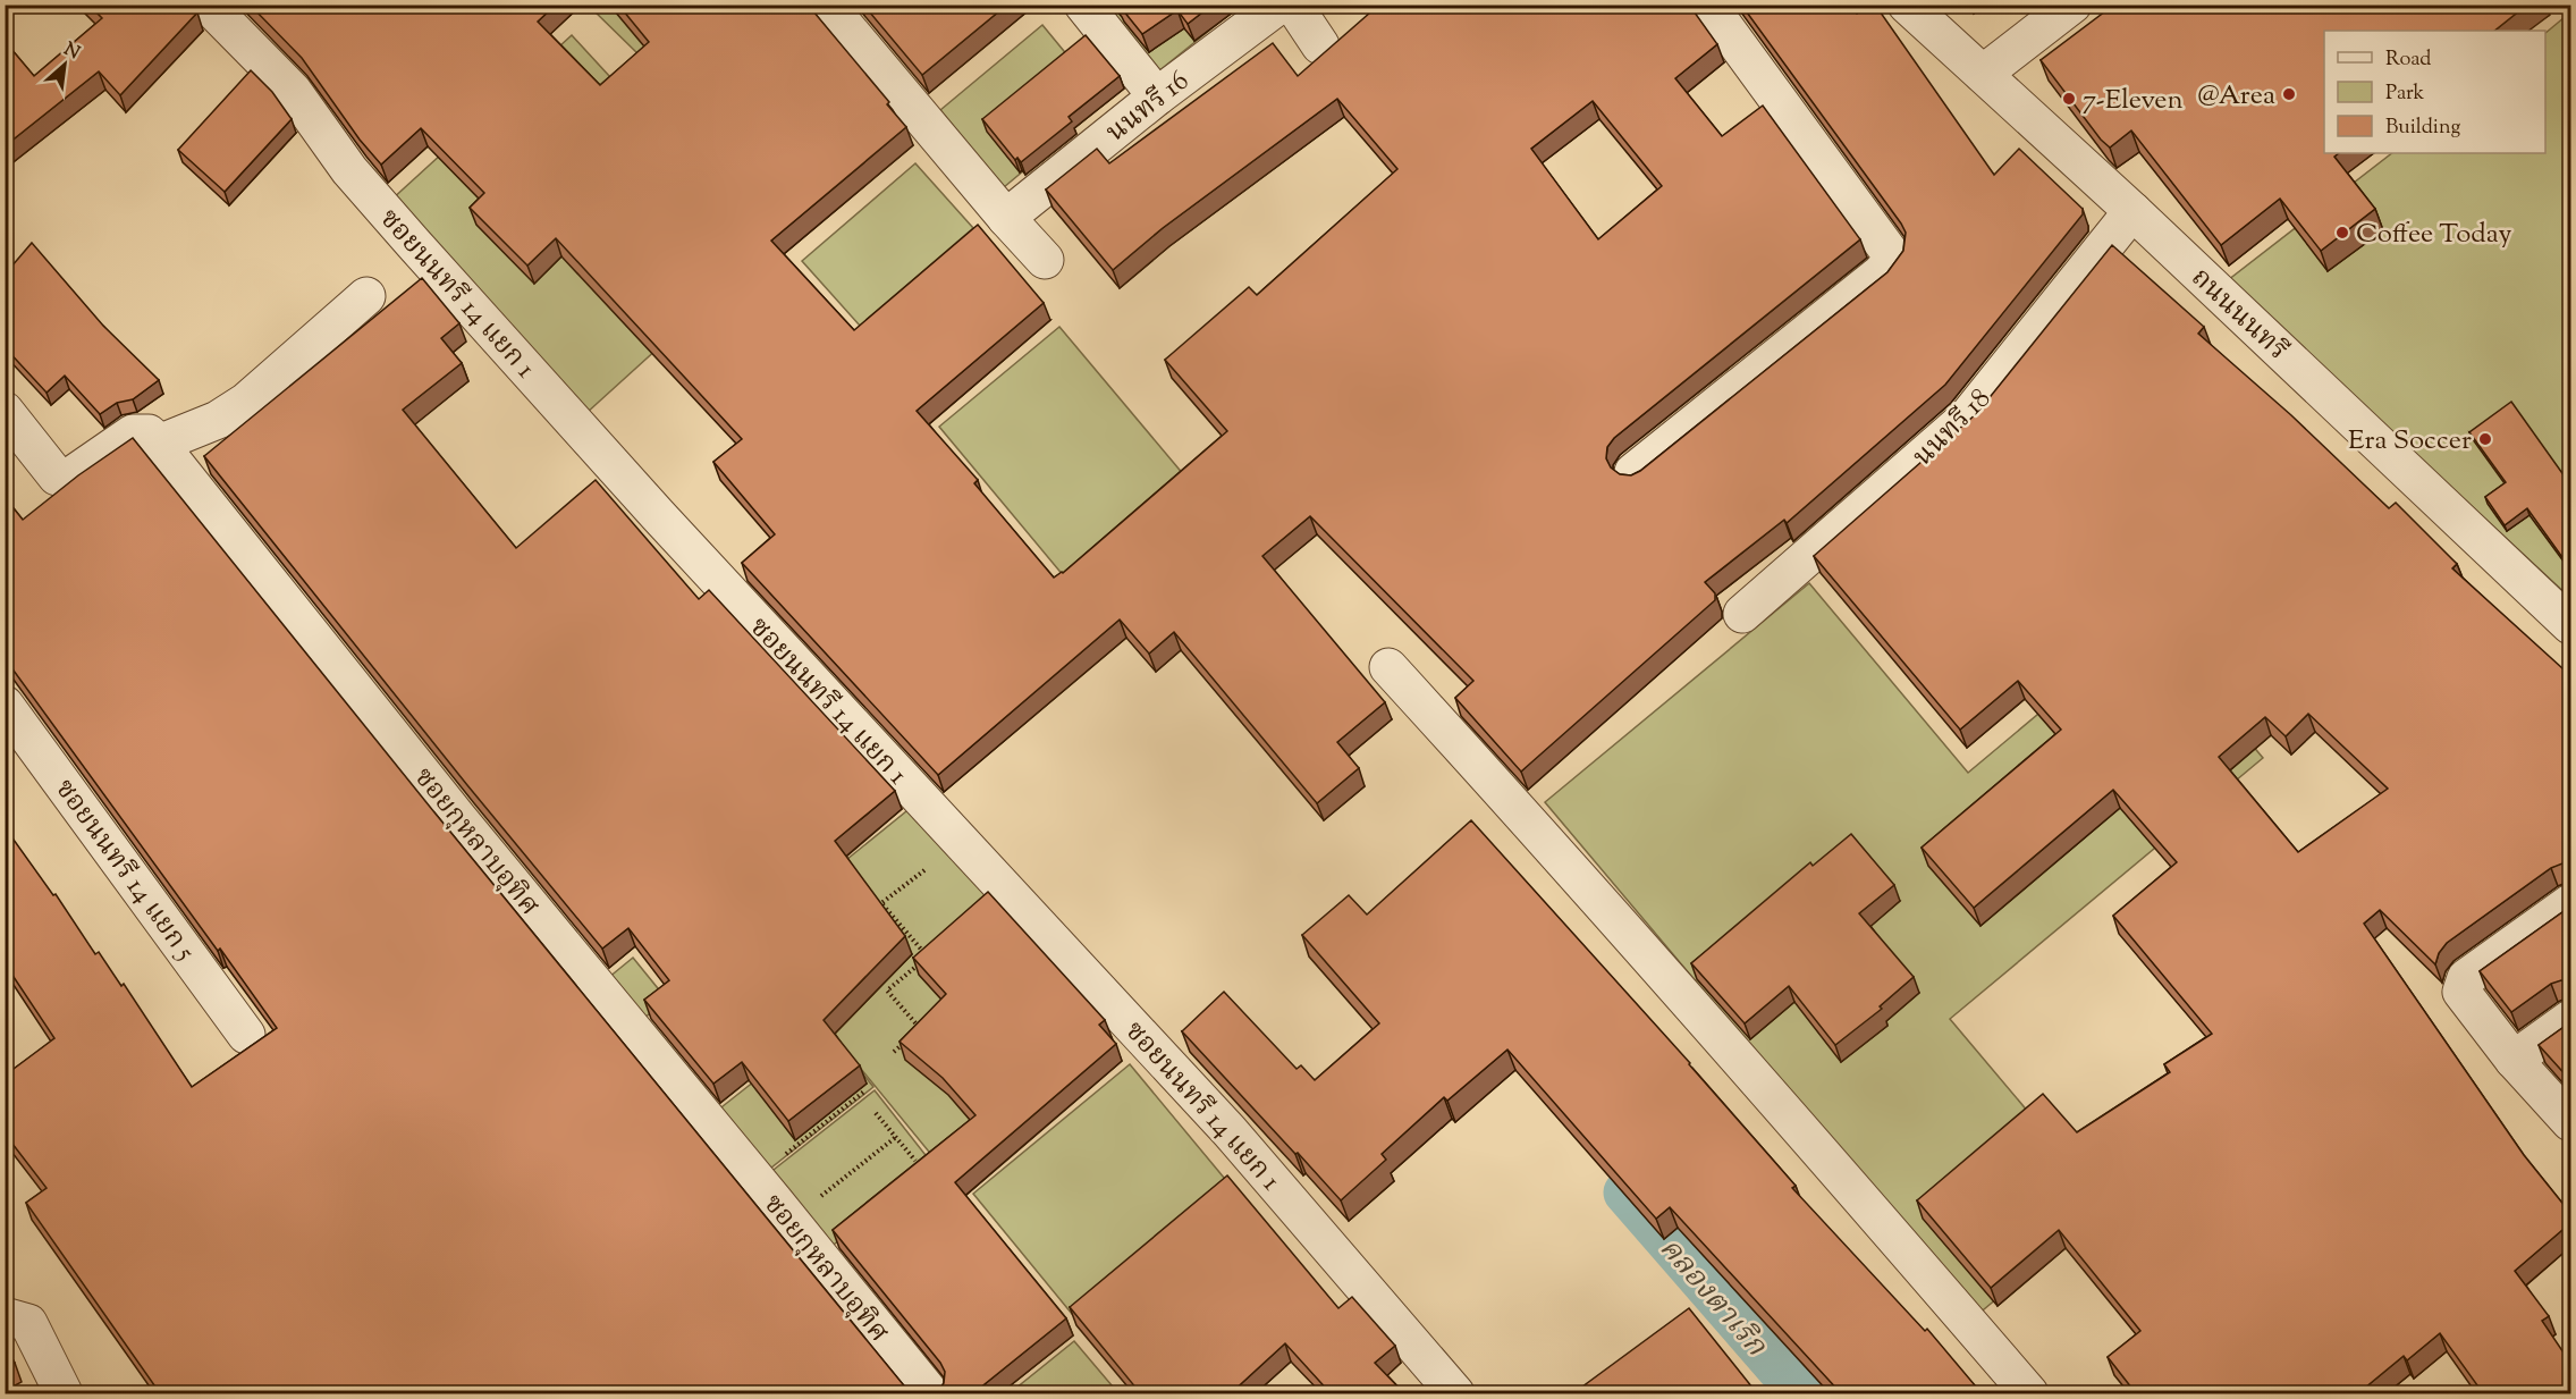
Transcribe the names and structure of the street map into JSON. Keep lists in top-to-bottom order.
{
  "streets": {
    "street": [
      "นนทรี 16",
      "ซอยนนทรี 14 แยก 1",
      "ถนนนนทรี",
      "นนทรี 18",
      "ซอยกุหลาบอุทิศ",
      "ซอยนนทรี 14 แยก 5"
    ]
  },
  "crossings": [
    ["ถนนนนทรี", "นนทรี 18"]
  ],
  "water": ["คลองตาเริก"],
  "places": [
    "@Area",
    "7-Eleven",
    "Coffee Today",
    "Era Soccer"
  ],
  "legend": ["Road", "Park", "Building"],
  "north": "top right"
}
